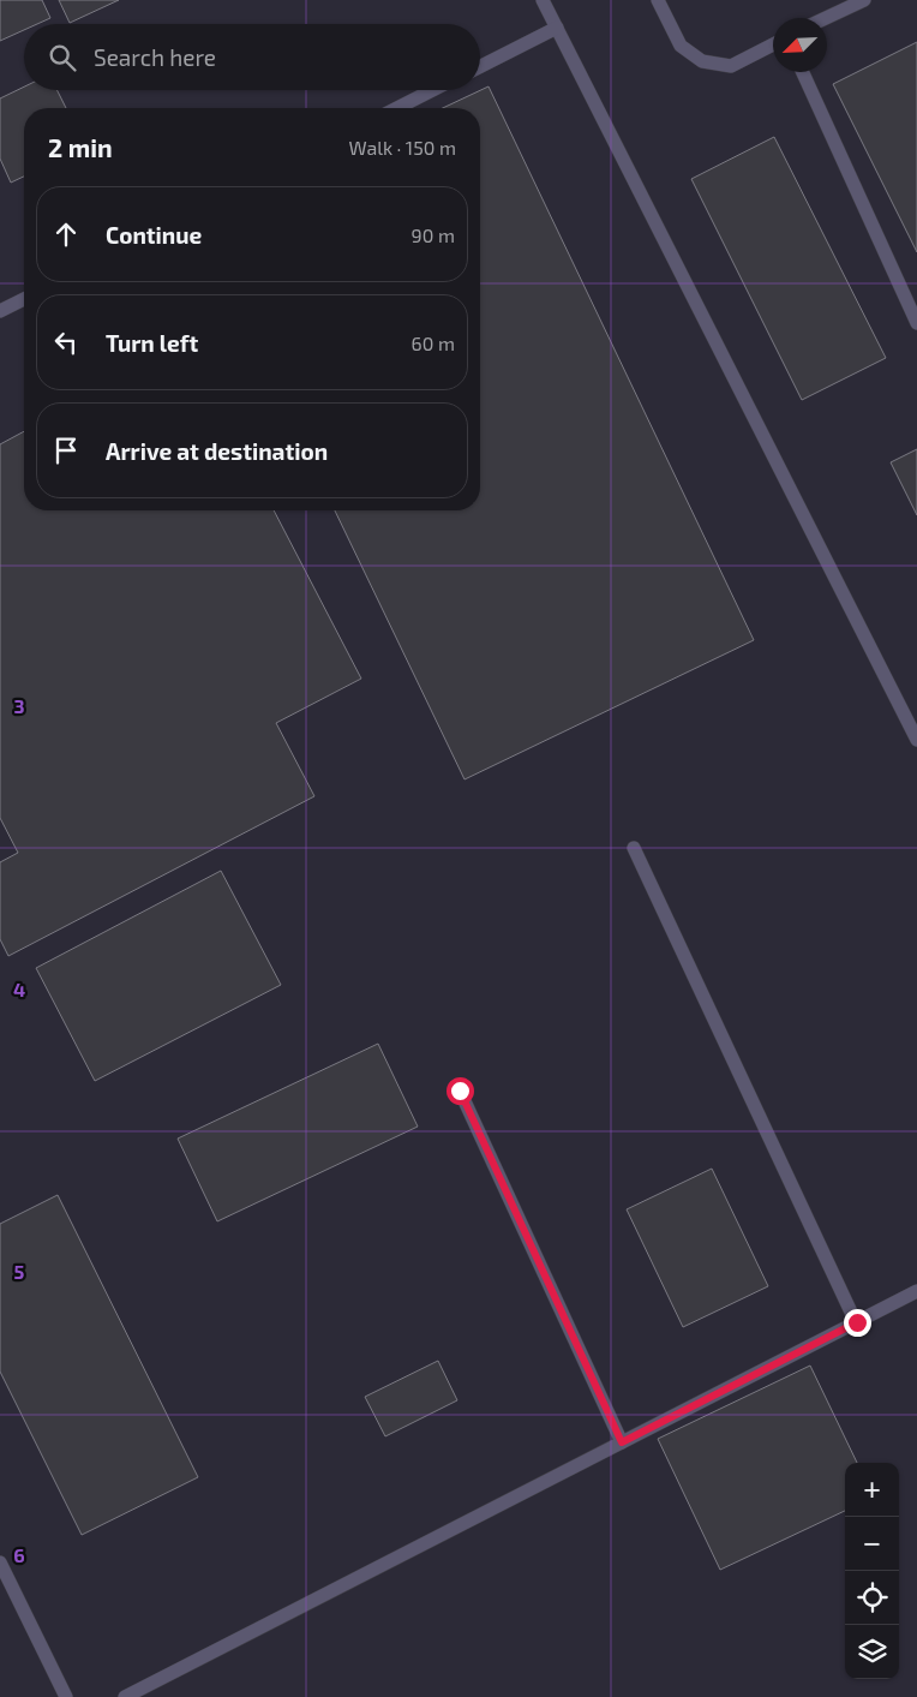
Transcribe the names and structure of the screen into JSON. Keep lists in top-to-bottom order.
{
  "north": "bottom left",
  "page": {
    "search": "Search here",
    "heading": ["2 min", "Walk · 150 m"],
    "list": [
      ["Continue", "90 m"],
      ["Turn left", "60 m"],
      "Arrive at destination"
    ],
    "map_buttons": ["+", "−"]
  },
  "grid": {
    "rows": [
      "3",
      "4",
      "5",
      "6"
    ]
  }
}
